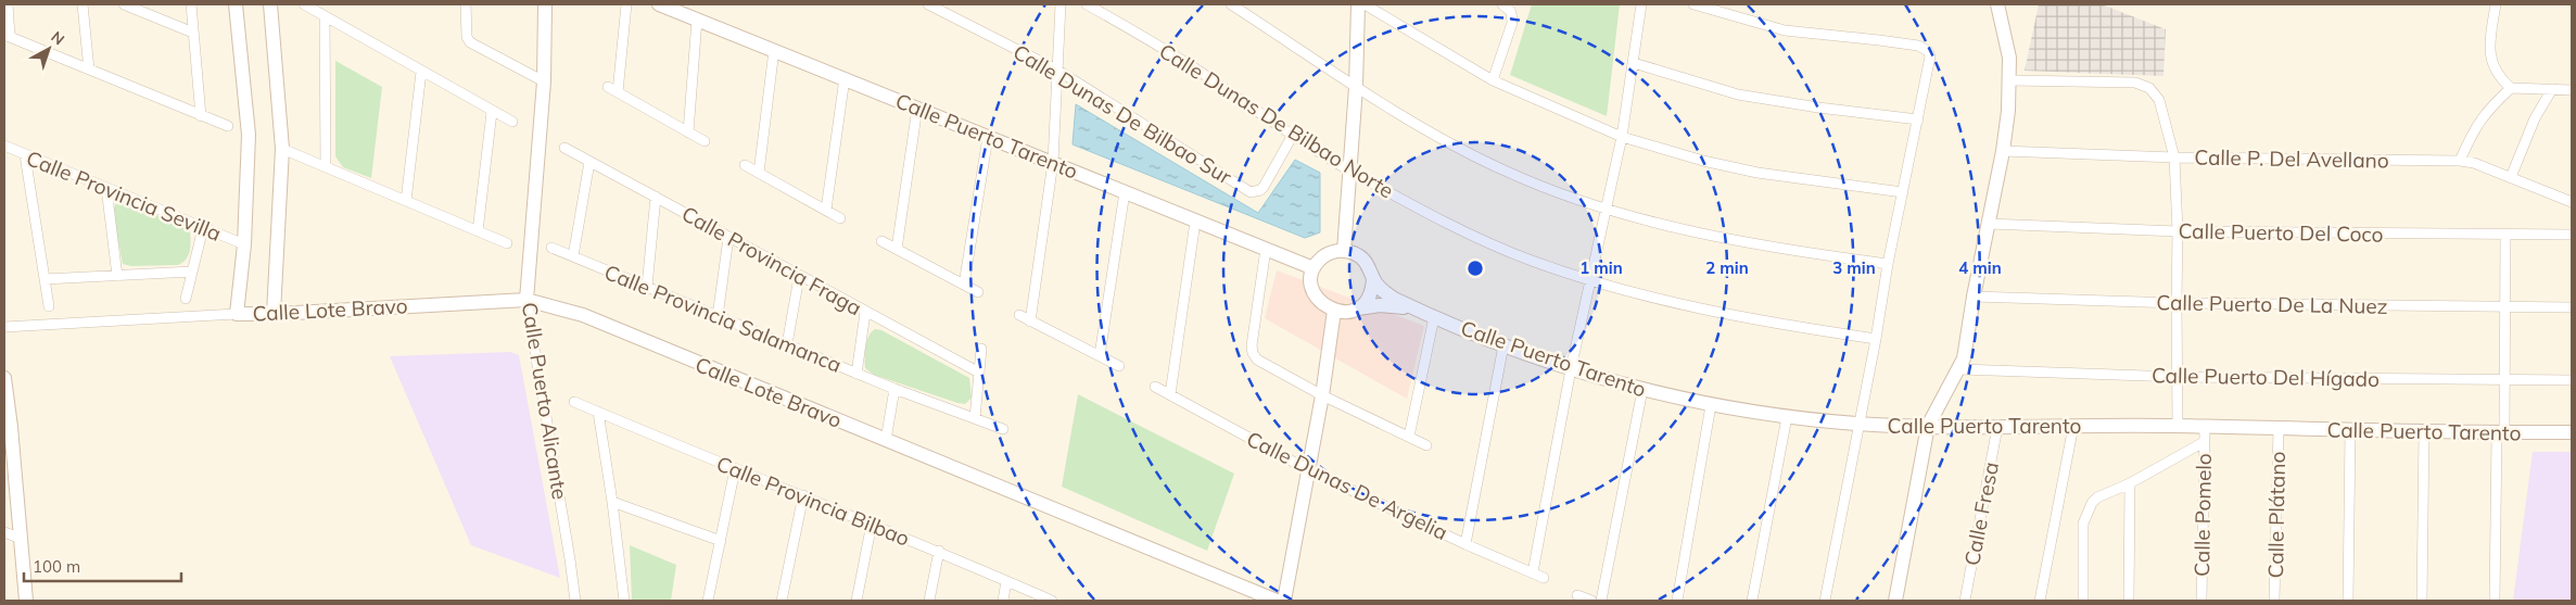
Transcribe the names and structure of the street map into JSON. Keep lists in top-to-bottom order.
{
  "streets": {
    "street": [
      "Calle Dunas De Bilbao Sur",
      "Calle Dunas De Bilbao Norte",
      "Calle Puerto Tarento",
      "Calle P. Del Avellano",
      "Calle Provincia Sevilla",
      "Calle Puerto Del Coco",
      "Calle Provincia Fraga",
      "Calle Puerto De La Nuez",
      "Calle Lote Bravo",
      "Calle Provincia Salamanca",
      "Calle Puerto Del Hígado",
      "Calle Puerto Alicante",
      "Calle Dunas De Argelia",
      "Calle Provincia Bilbao",
      "Calle Fresa",
      "Calle Pomelo",
      "Calle Plátano"
    ]
  },
  "crossings": [
    ["Calle Dunas De Bilbao Sur", "Calle Dunas De Bilbao Norte"],
    ["Calle Puerto Tarento", "Calle Fresa"],
    ["Calle Puerto Tarento", "Calle Pomelo"],
    ["Calle Puerto Tarento", "Calle Plátano"],
    ["Calle Lote Bravo", "Calle Puerto Alicante"]
  ],
  "scale_bar": "100 m",
  "north": "top right",
  "rings": [
    "1 min",
    "2 min",
    "3 min",
    "4 min"
  ]
}
